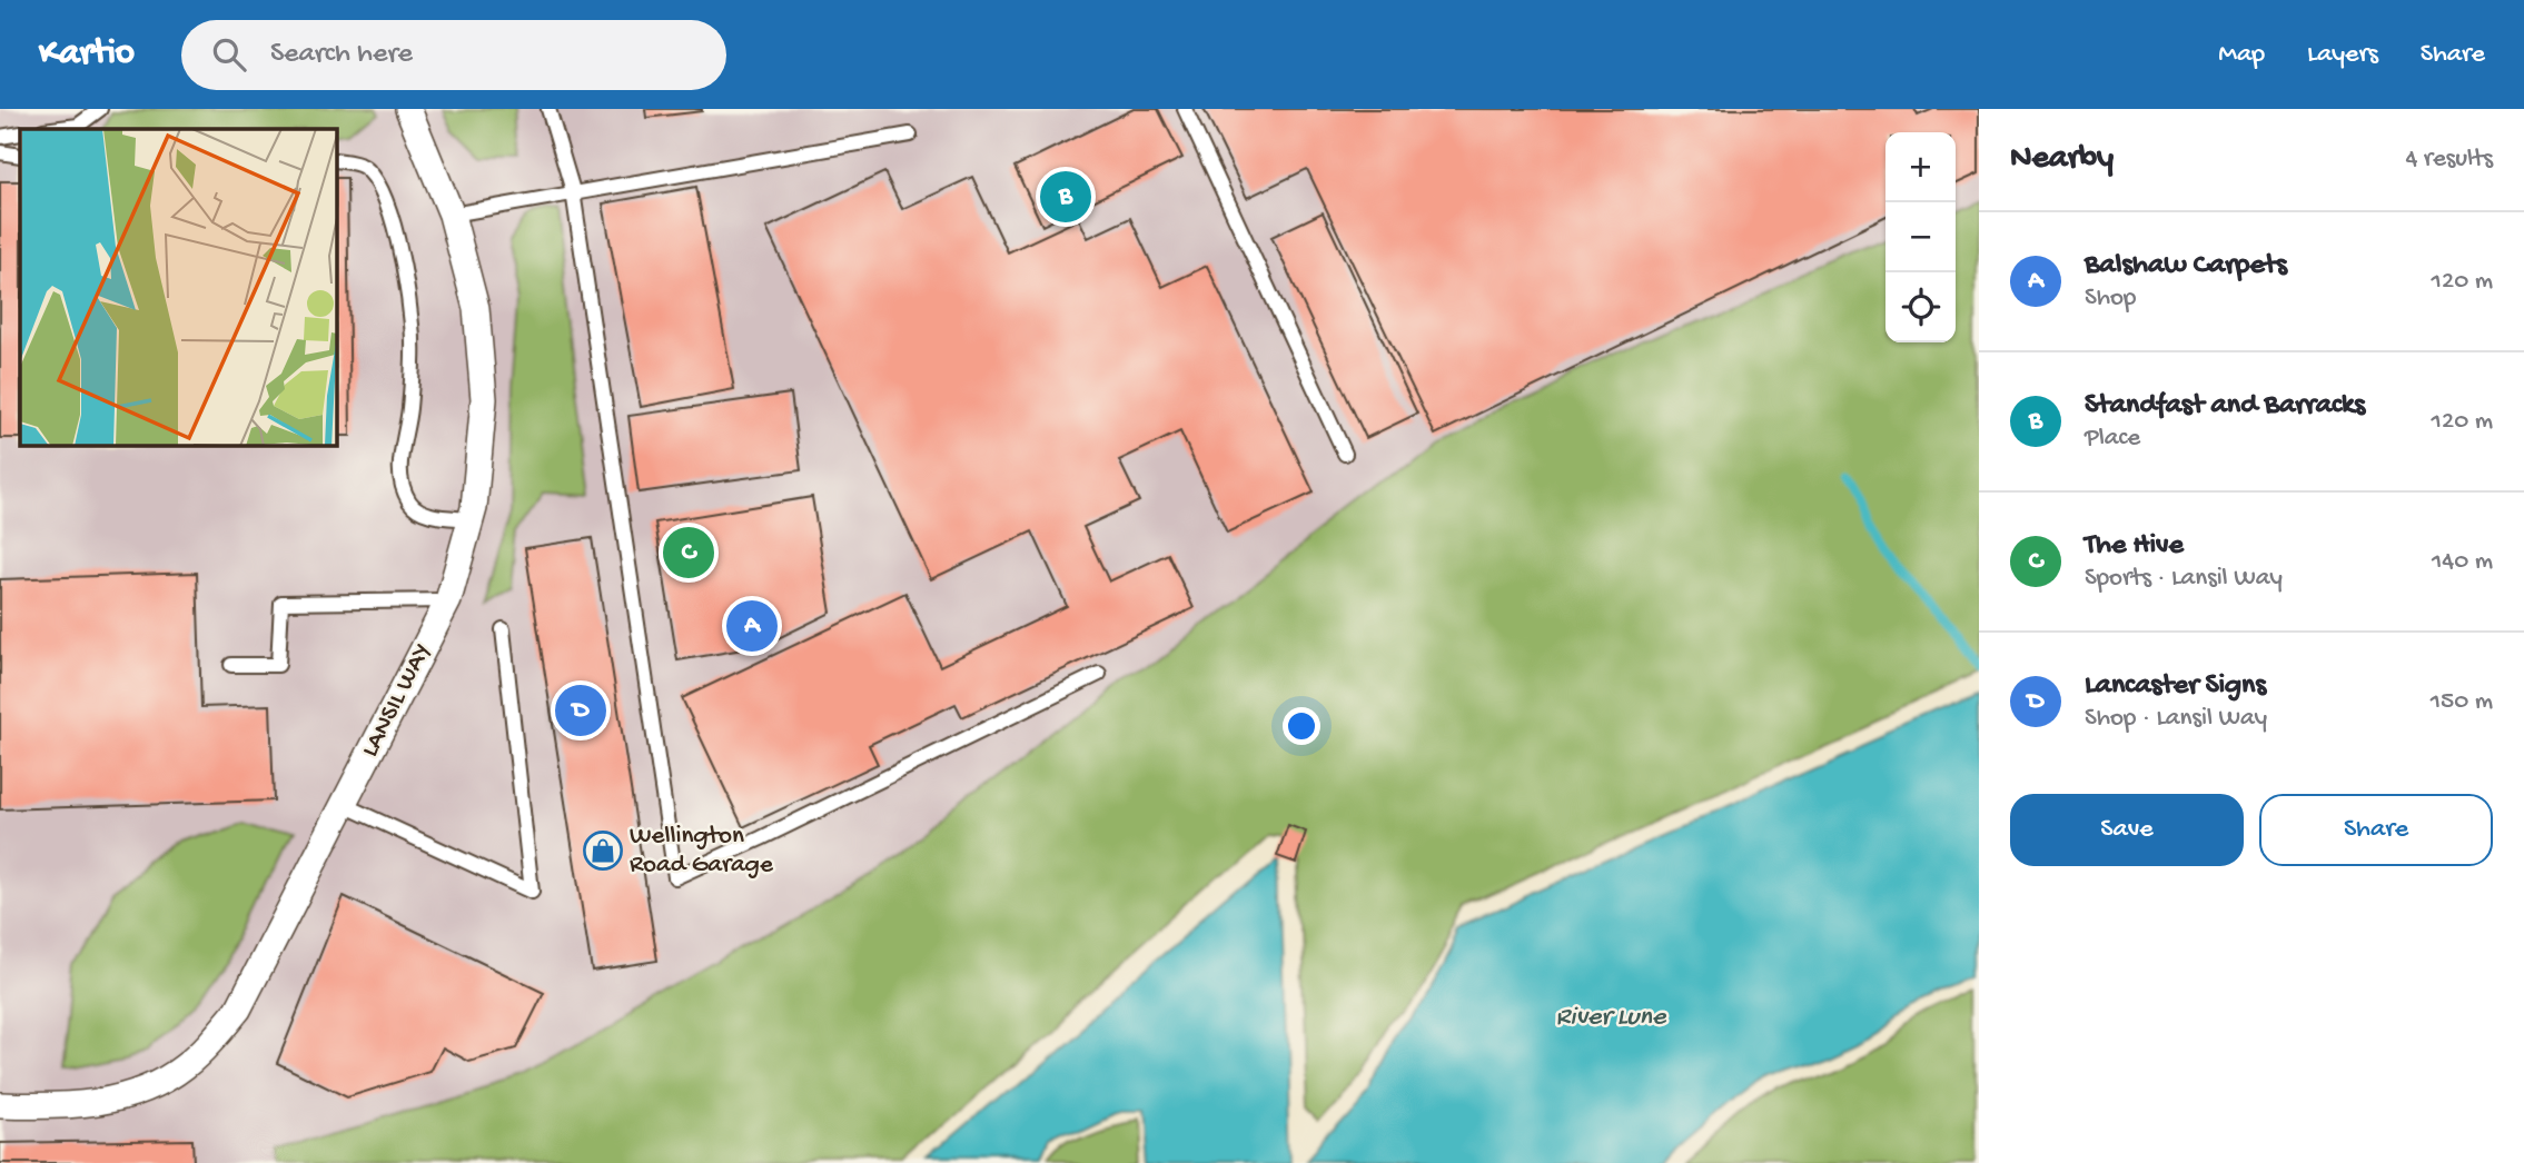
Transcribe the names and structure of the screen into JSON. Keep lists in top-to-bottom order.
{
  "streets": {
    "street": ["LANSIL WAY"]
  },
  "water": ["River Lune"],
  "places": {
    "shop": ["Wellington Road Garage"]
  },
  "page": {
    "header": "Kartio",
    "search": "Search here",
    "nav": ["Map", "Layers", "Share"],
    "heading": ["Nearby", "4 results"],
    "map_buttons": ["+", "−"],
    "pins": [
      "B",
      "C",
      "A",
      "D"
    ],
    "list": [
      {
        "mark": "A",
        "name": "Balshaw Carpets",
        "note": "Shop",
        "value": "120 m"
      },
      {
        "mark": "B",
        "name": "Standfast and Barracks",
        "note": "Place",
        "value": "120 m"
      },
      {
        "mark": "C",
        "name": "The Hive",
        "note": "Sports · Lansil Way",
        "value": "140 m"
      },
      {
        "mark": "D",
        "name": "Lancaster Signs",
        "note": "Shop · Lansil Way",
        "value": "150 m"
      }
    ],
    "buttons": ["Save", "Share"]
  }
}
